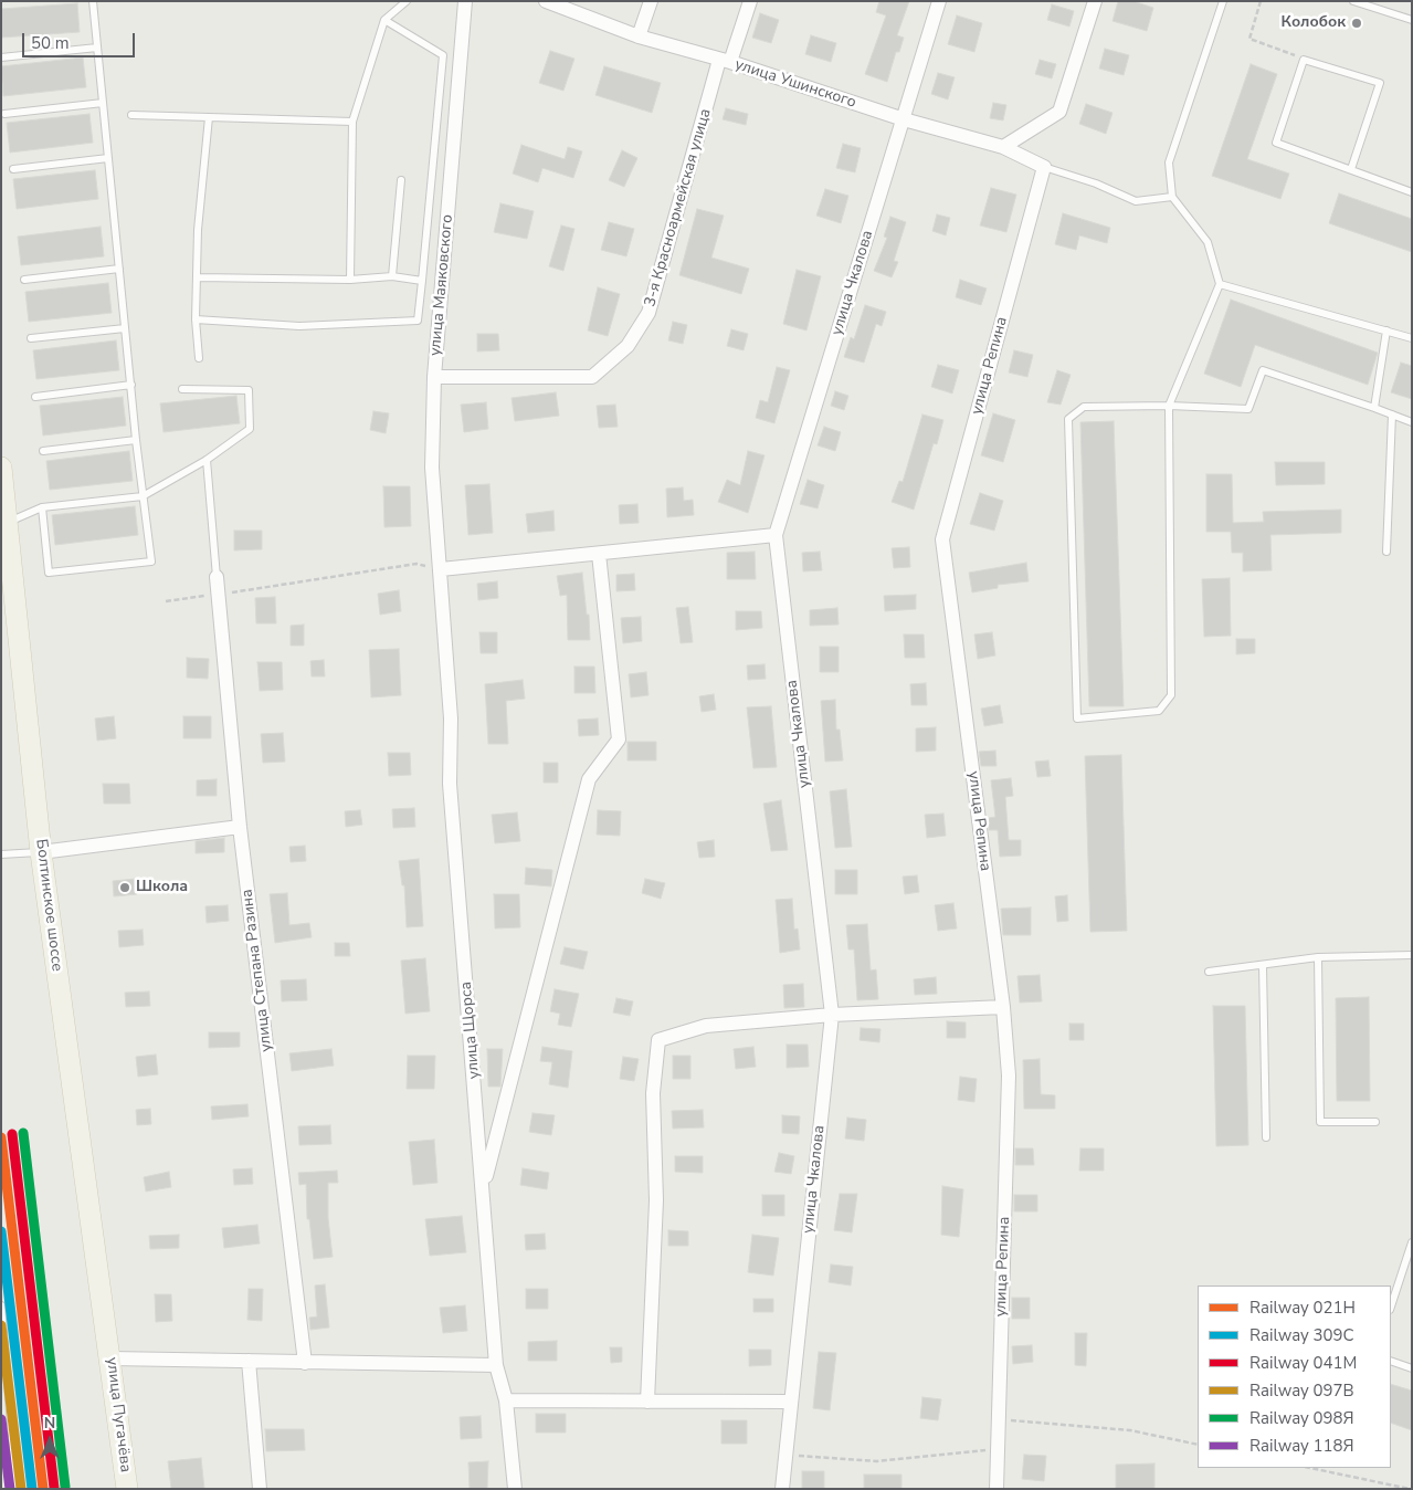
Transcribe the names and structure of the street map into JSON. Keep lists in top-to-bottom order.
{
  "streets": {
    "main road": ["Болтинское шоссе", "улица Пугачёва"],
    "street": [
      "улица Ушинского",
      "3-я Красноармейская улица",
      "улица Чкалова",
      "улица Маяковского",
      "улица Репина",
      "улица Степана Разина",
      "улица Щорса"
    ]
  },
  "crossings": [
    ["улица Ушинского", "3-я Красноармейская улица"],
    ["улица Ушинского", "улица Чкалова"],
    ["улица Ушинского", "улица Репина"],
    ["3-я Красноармейская улица", "улица Маяковского"],
    ["улица Маяковского", "улица Щорса"],
    ["Болтинское шоссе", "улица Пугачёва"]
  ],
  "places": ["Колобок", "Школа"],
  "lines": [
    "rail line 098Я",
    "rail line 041М",
    "rail line 021Н",
    "rail line 309С",
    "rail line 097В",
    "rail line 118Я"
  ],
  "legend": [
    "Railway 021Н",
    "Railway 309С",
    "Railway 041М",
    "Railway 097В",
    "Railway 098Я",
    "Railway 118Я"
  ],
  "scale_bar": "50 m",
  "north": "top"
}
